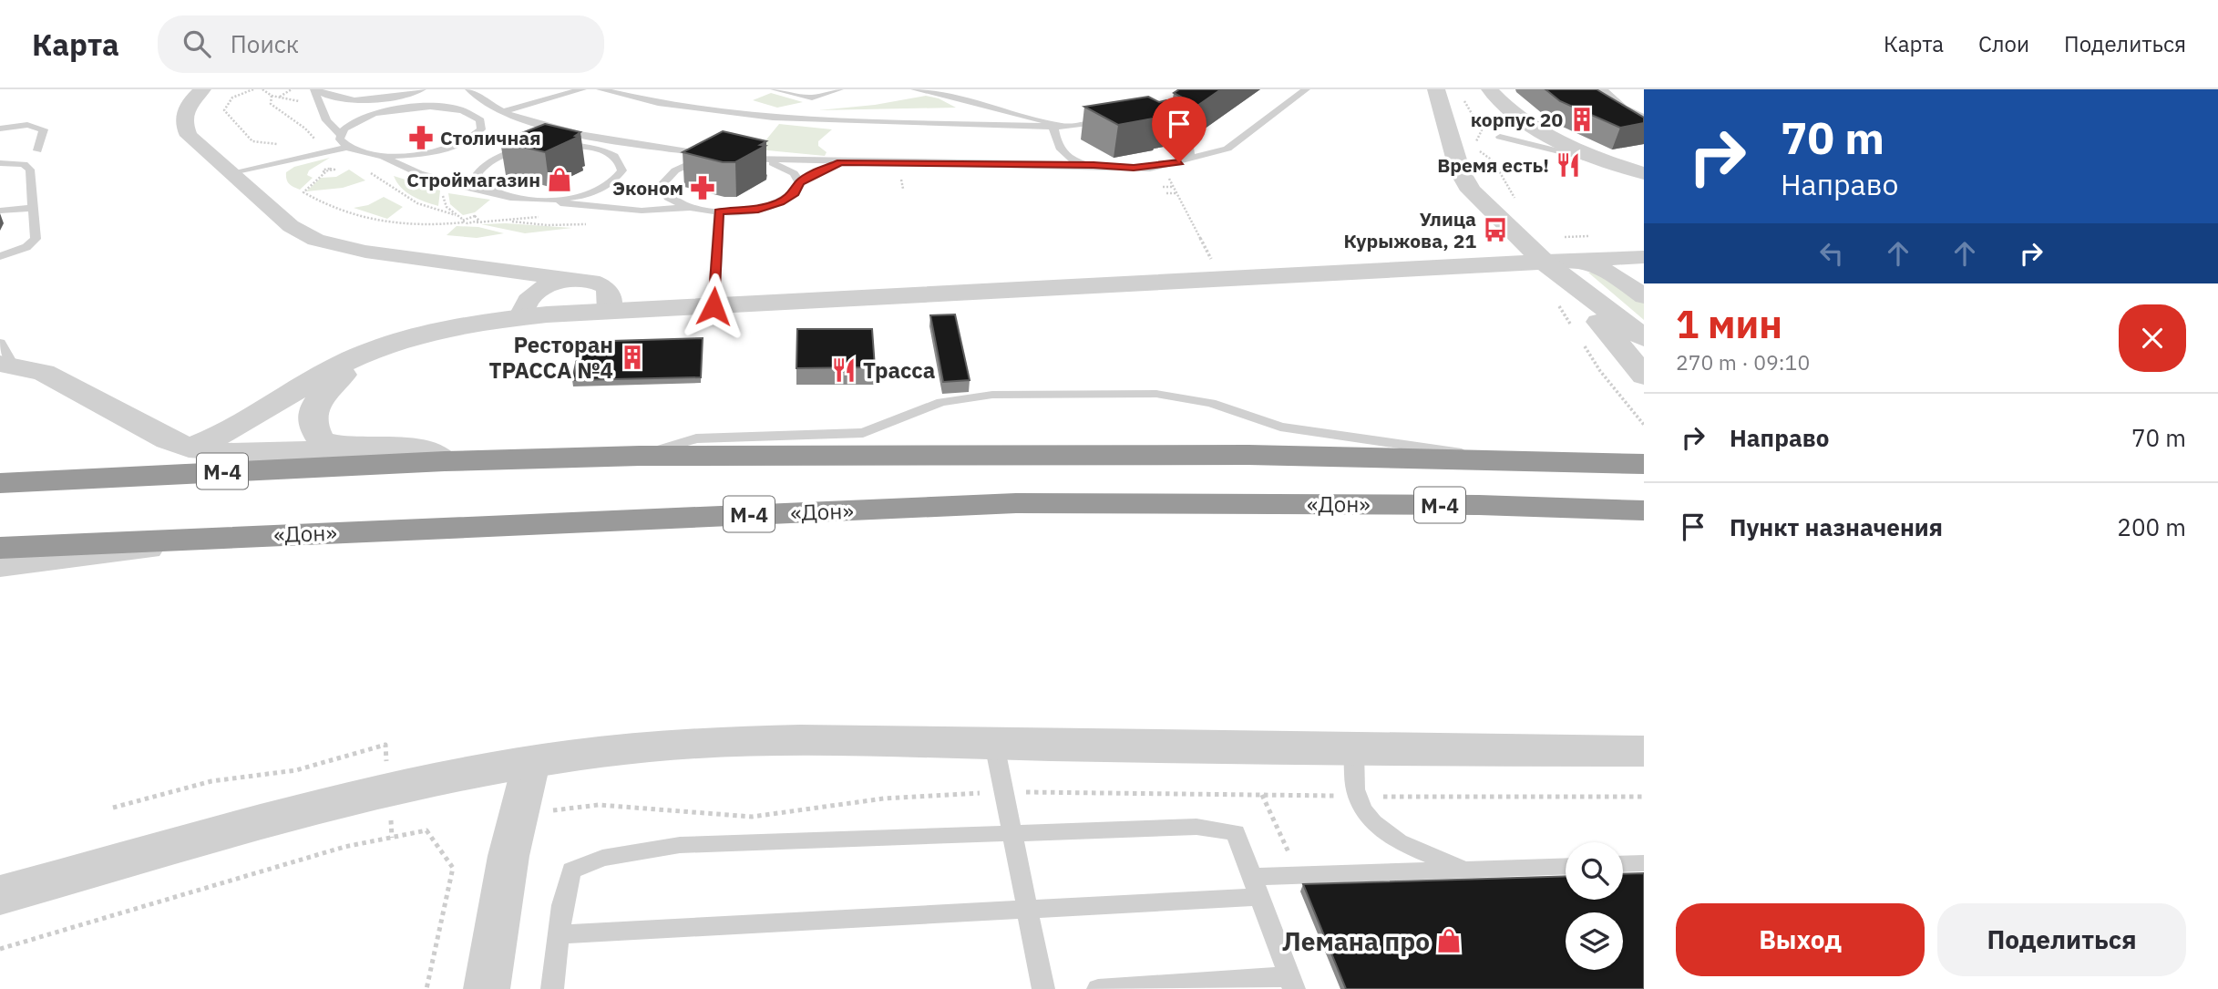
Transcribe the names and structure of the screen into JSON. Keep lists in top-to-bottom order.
{
  "streets": {
    "highway": ["М-4", "«Дон»"]
  },
  "places": {
    "building": ["корпус 20", "Ресторан ТРАССА №4"],
    "pharmacy": ["Столичная", "Эконом"],
    "restaurant": ["Время есть!", "Трасса"],
    "shop": ["Строймагазин", "Лемана про"],
    "bus stop": ["Улица Курыжова, 21"]
  },
  "page": {
    "header": "Карта",
    "search": "Поиск",
    "nav": ["Карта", "Слои", "Поделиться"],
    "turn": ["70 m", "Направо"],
    "heading": ["1 мин", "270 m · 09:10"],
    "list": [
      {
        "name": "Направо",
        "value": "70 m"
      },
      {
        "name": "Пункт назначения",
        "value": "200 m"
      }
    ],
    "buttons": ["Выход", "Поделиться"]
  }
}
